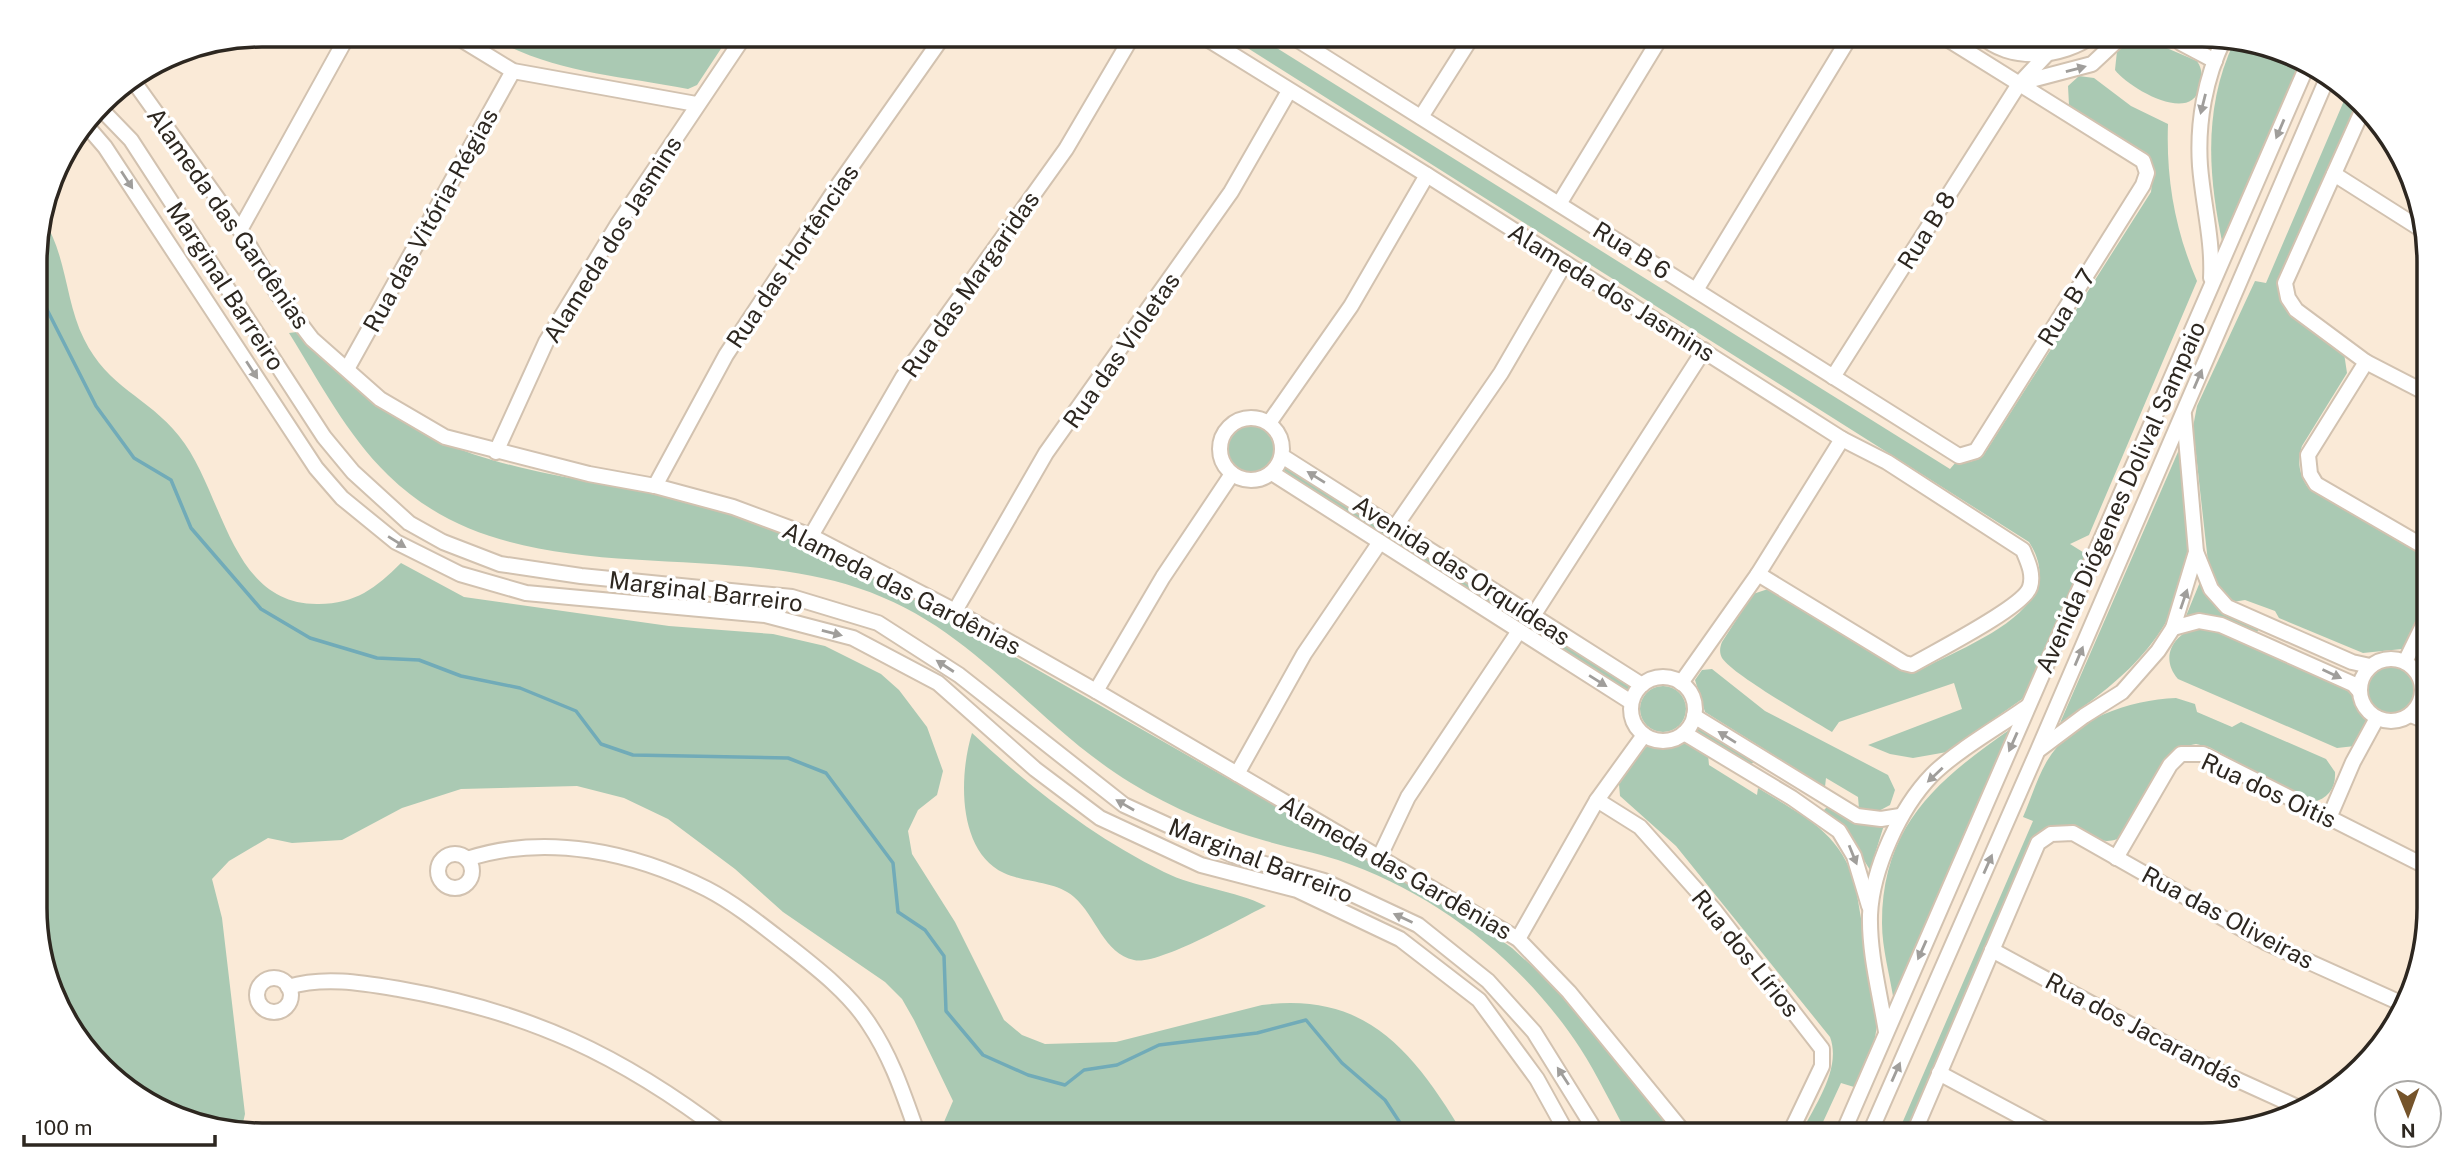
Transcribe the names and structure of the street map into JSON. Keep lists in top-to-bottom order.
{
  "streets": {
    "street": [
      "Alameda das Gardênias",
      "Rua das Vitória-Régias",
      "Rua B 8",
      "Alameda dos Jasmins",
      "Rua B 6",
      "Rua das Hortências",
      "Rua das Margaridas",
      "Marginal Barreiro",
      "Rua B 7",
      "Rua das Violetas",
      "Avenida Diógenes Dolival Sampaio",
      "Avenida das Orquídeas",
      "Rua dos Oitis",
      "Rua das Oliveiras",
      "Rua dos Lírios",
      "Rua dos Jacarandás"
    ]
  },
  "crossings": [
    ["Alameda das Gardênias", "Rua das Vitória-Régias"],
    ["Alameda das Gardênias", "Alameda dos Jasmins"],
    ["Alameda das Gardênias", "Rua das Hortências"],
    ["Alameda das Gardênias", "Rua das Margaridas"],
    ["Alameda das Gardênias", "Rua das Violetas"],
    ["Rua B 8", "Rua B 6"],
    ["Rua B 8", "Rua B 7"],
    ["Alameda dos Jasmins", "Rua das Violetas"],
    ["Rua B 6", "Rua B 7"],
    ["Rua dos Oitis", "Rua das Oliveiras"],
    ["Rua das Oliveiras", "Rua dos Jacarandás"]
  ],
  "scale_bar": "100 m",
  "north": "bottom"
}
